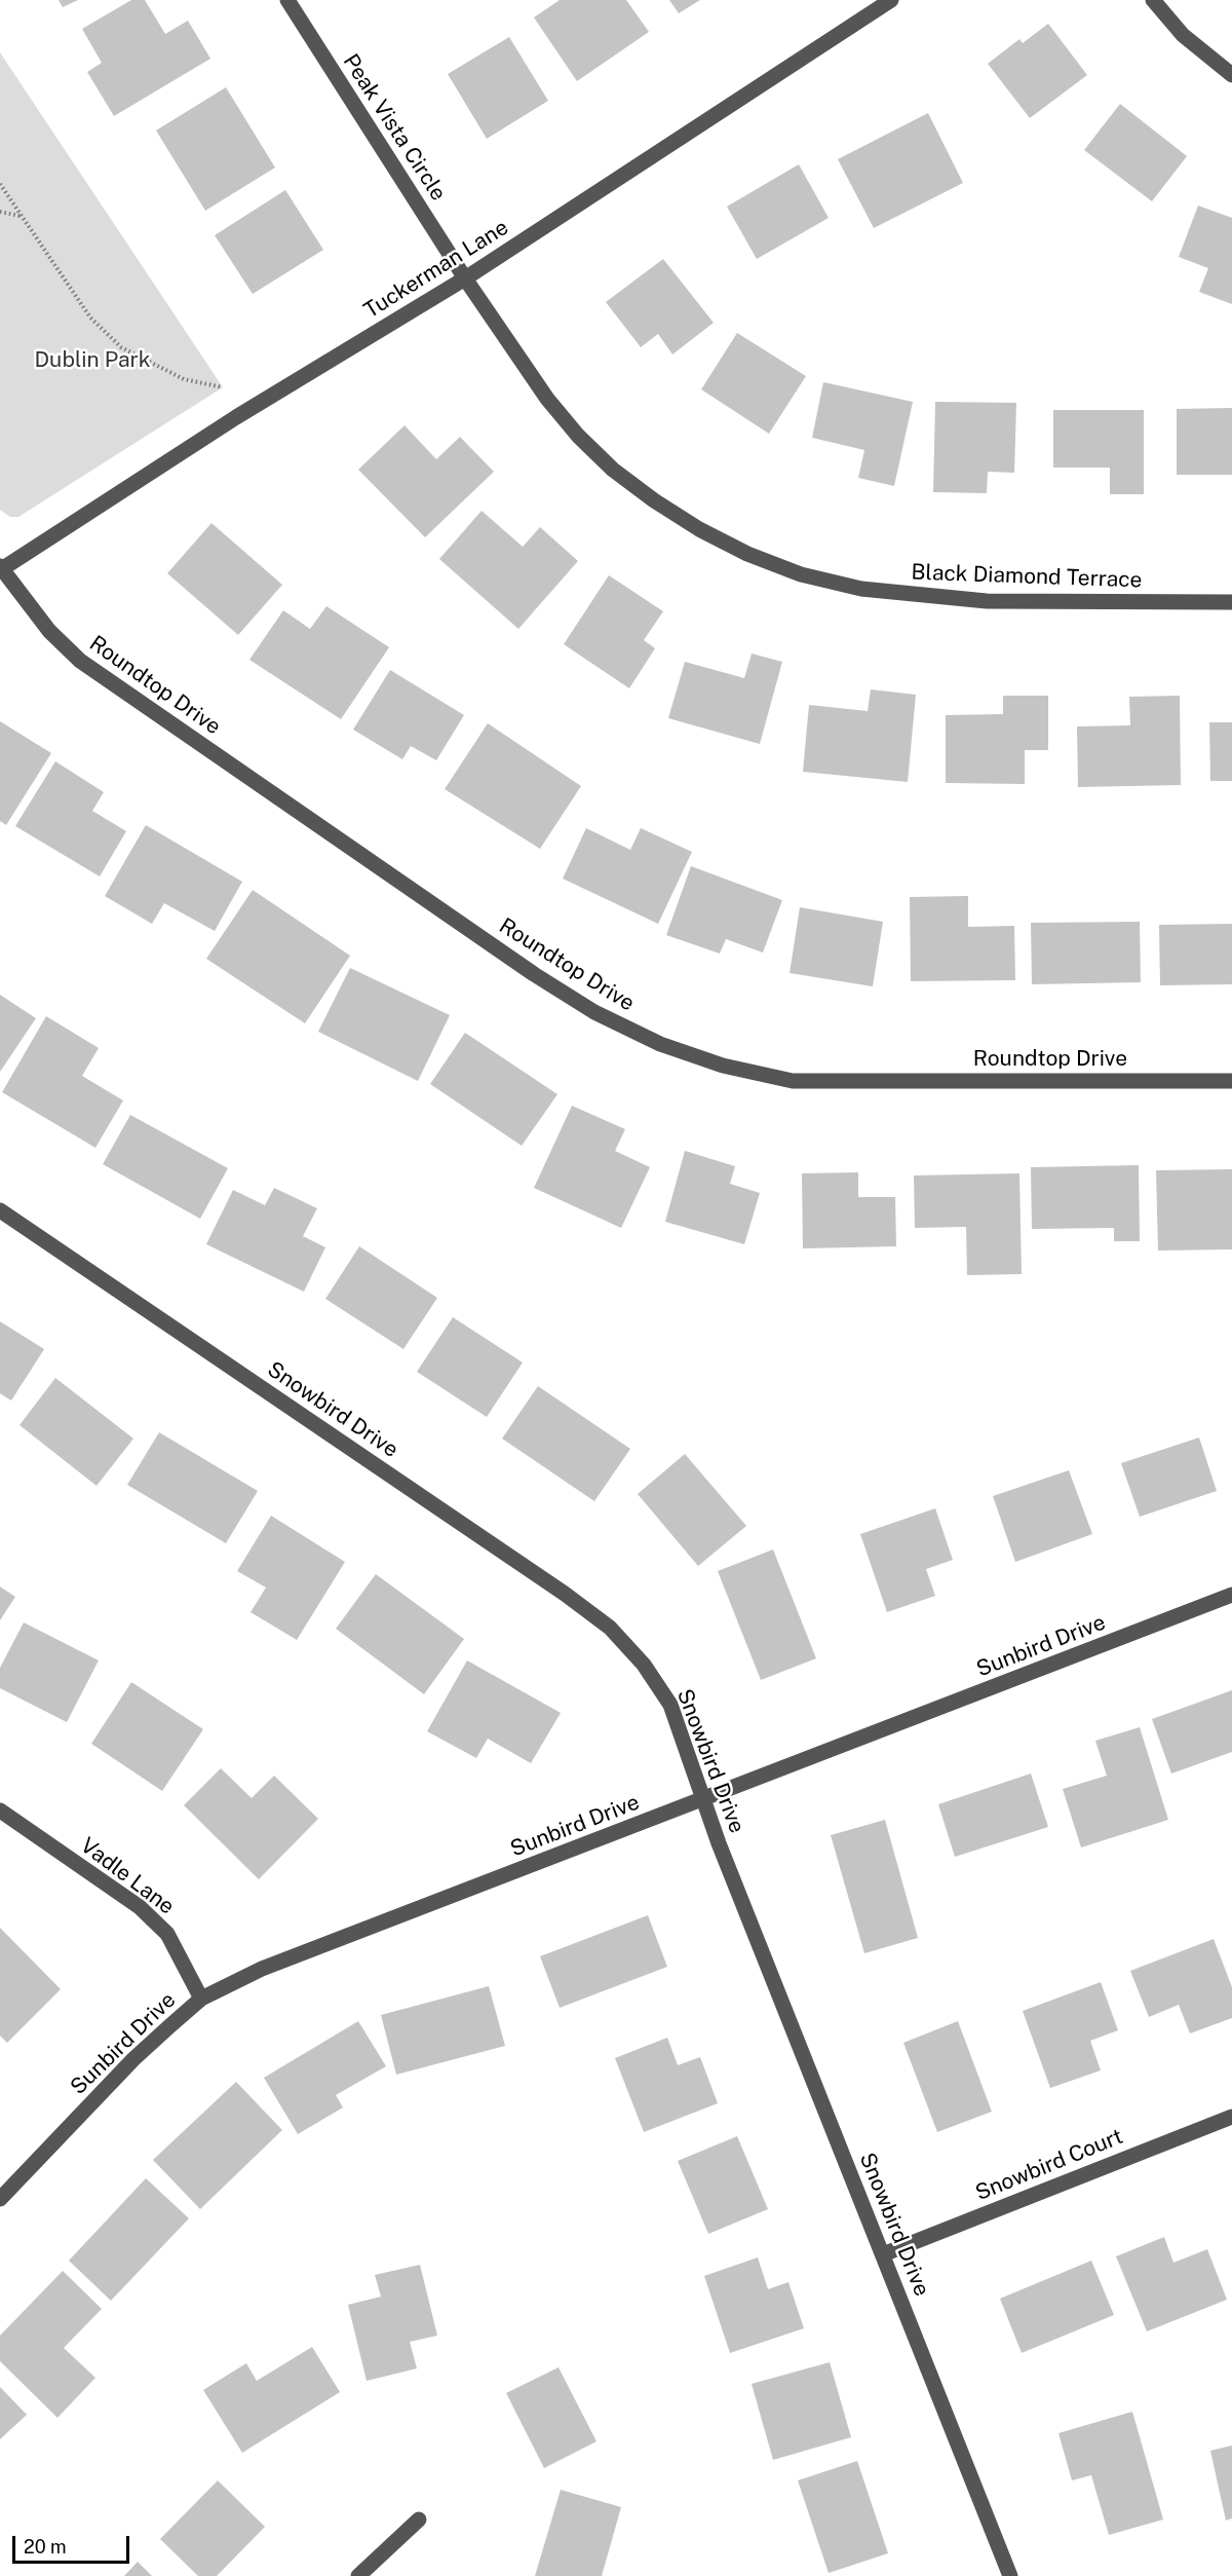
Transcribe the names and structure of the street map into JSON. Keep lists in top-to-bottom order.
{
  "streets": {
    "street": [
      "Peak Vista Circle",
      "Tuckerman Lane",
      "Black Diamond Terrace",
      "Roundtop Drive",
      "Snowbird Drive",
      "Sunbird Drive",
      "Vadle Lane",
      "Snowbird Court"
    ]
  },
  "crossings": [
    ["Peak Vista Circle", "Tuckerman Lane"],
    ["Peak Vista Circle", "Black Diamond Terrace"],
    ["Tuckerman Lane", "Black Diamond Terrace"],
    ["Tuckerman Lane", "Roundtop Drive"],
    ["Snowbird Drive", "Sunbird Drive"],
    ["Snowbird Drive", "Snowbird Court"],
    ["Sunbird Drive", "Vadle Lane"]
  ],
  "parks": ["Dublin Park"],
  "scale_bar": "20 m"
}
